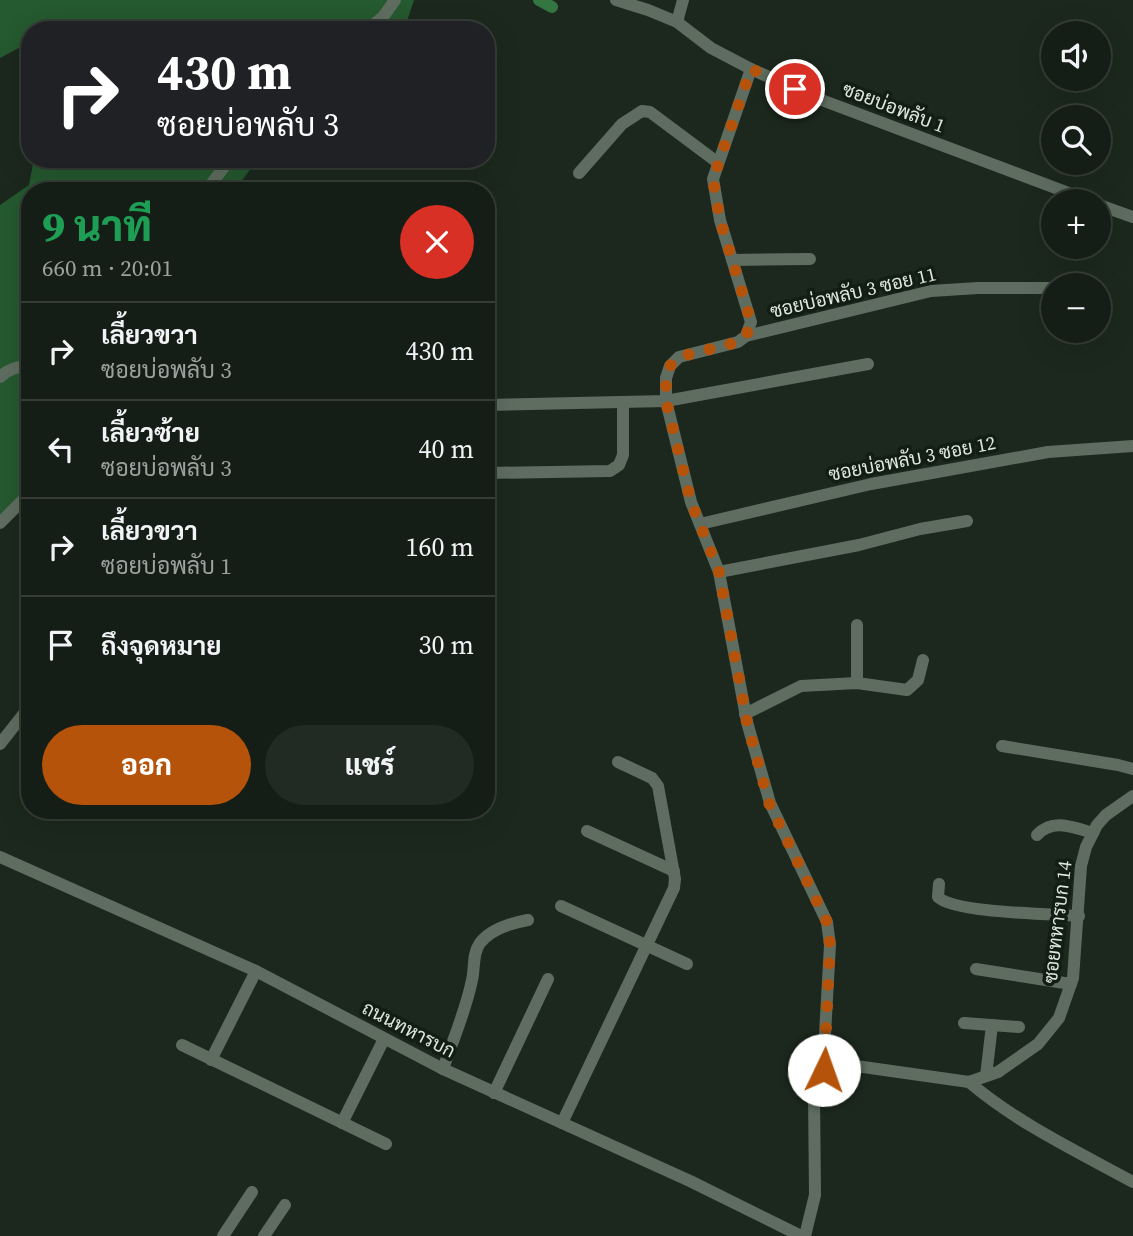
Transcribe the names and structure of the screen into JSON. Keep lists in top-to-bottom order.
{
  "streets": {
    "street": [
      "ซอยบ่อพลับ 1",
      "ซอยบ่อพลับ 3 ซอย 11",
      "ซอยบ่อพลับ 3 ซอย 12",
      "ซอยทหารบก 14",
      "ถนนทหารบก"
    ]
  },
  "crossings": [
    ["ซอยบ่อพลับ 3 ซอย 11", "ซอยบ่อพลับ 3 ซอย 12"],
    ["ซอยบ่อพลับ 3 ซอย 11", "ซอยทหารบก 14"]
  ],
  "page": {
    "map_buttons": ["+", "−"],
    "turn": ["430 m", "ซอยบ่อพลับ 3"],
    "heading": ["9 นาที", "660 m · 20:01"],
    "list": [
      {
        "name": "เลี้ยวขวา",
        "note": "ซอยบ่อพลับ 3",
        "value": "430 m"
      },
      {
        "name": "เลี้ยวซ้าย",
        "note": "ซอยบ่อพลับ 3",
        "value": "40 m"
      },
      {
        "name": "เลี้ยวขวา",
        "note": "ซอยบ่อพลับ 1",
        "value": "160 m"
      },
      {
        "name": "ถึงจุดหมาย",
        "value": "30 m"
      }
    ],
    "buttons": ["ออก", "แชร์"]
  }
}
